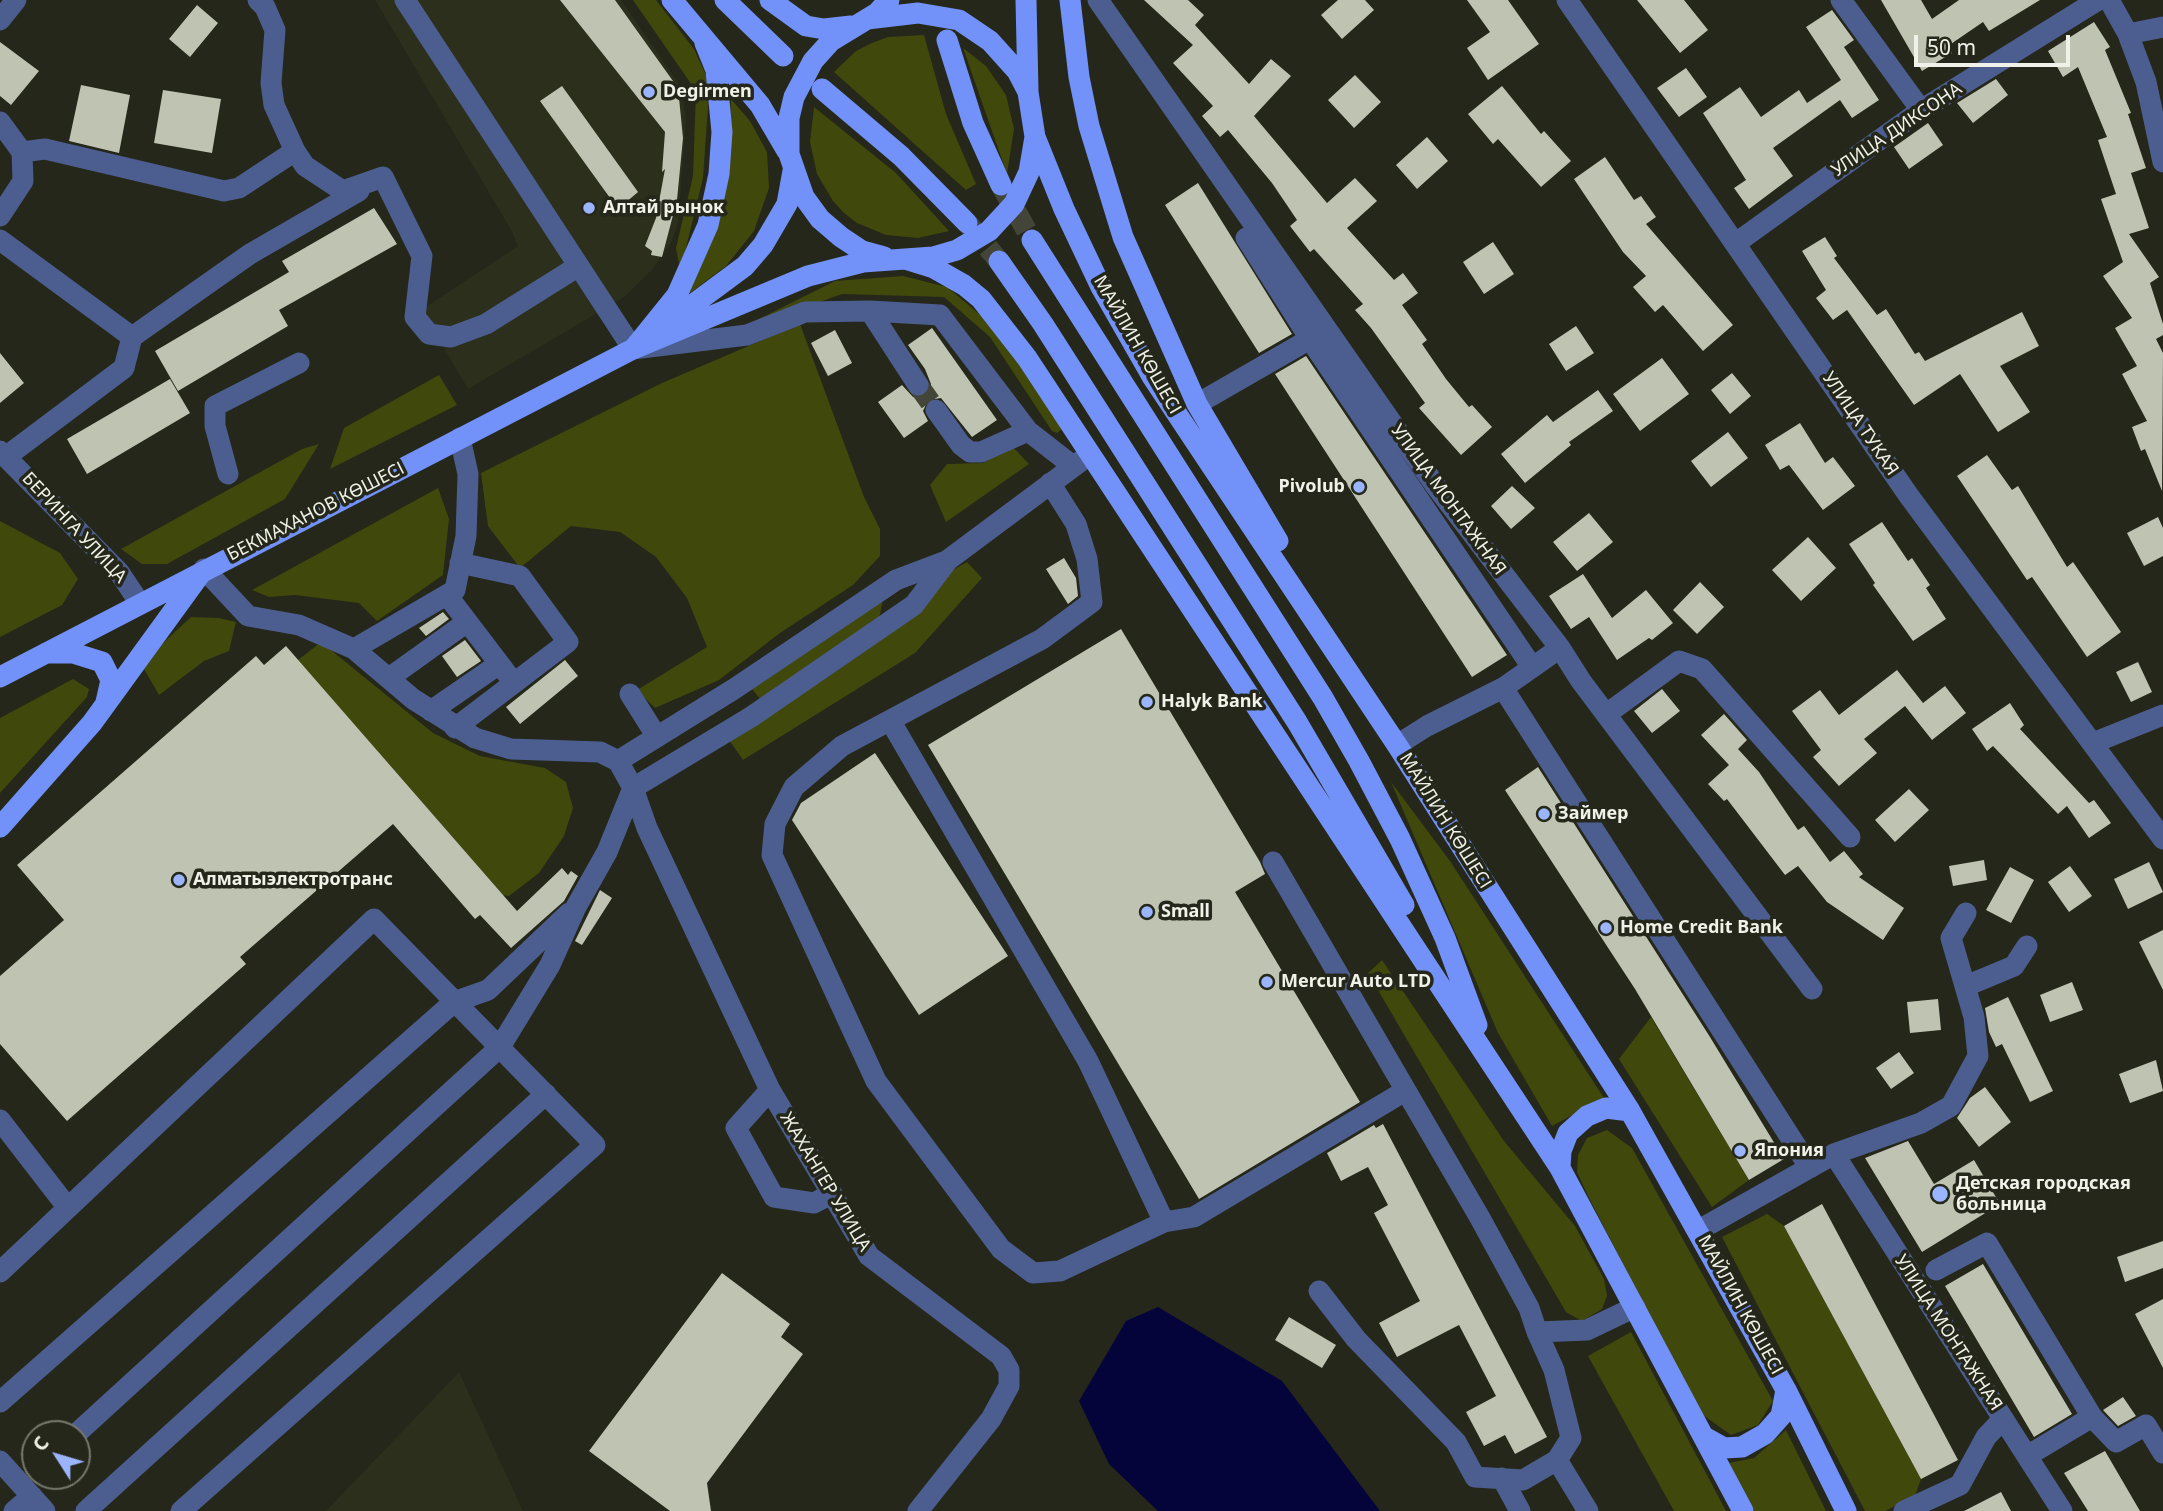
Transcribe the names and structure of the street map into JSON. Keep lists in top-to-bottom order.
{
  "streets": {
    "main road": ["МАЙЛИН КӨШЕСІ", "БЕКМАХАНОВ КӨШЕСІ"],
    "street": [
      "УЛИЦА ДИКСОНА",
      "УЛИЦА ТУКАЯ",
      "УЛИЦА МОНТАЖНАЯ",
      "БЕРИНГА УЛИЦА",
      "ЖАХАНГЕР УЛИЦА"
    ]
  },
  "crossings": [
    ["УЛИЦА ДИКСОНА", "УЛИЦА ТУКАЯ"],
    ["МАЙЛИН КӨШЕСІ", "БЕКМАХАНОВ КӨШЕСІ"],
    ["БЕКМАХАНОВ КӨШЕСІ", "БЕРИНГА УЛИЦА"]
  ],
  "places": [
    "Degirmen",
    "Алтай рынок",
    "Pivolub",
    "Halyk Bank",
    "Займер",
    "Алматыэлектротранс",
    "Small",
    "Home Credit Bank",
    "Mercur Auto LTD",
    "Япония",
    "Детская городская больница"
  ],
  "scale_bar": "50 m",
  "north": "top left"
}
